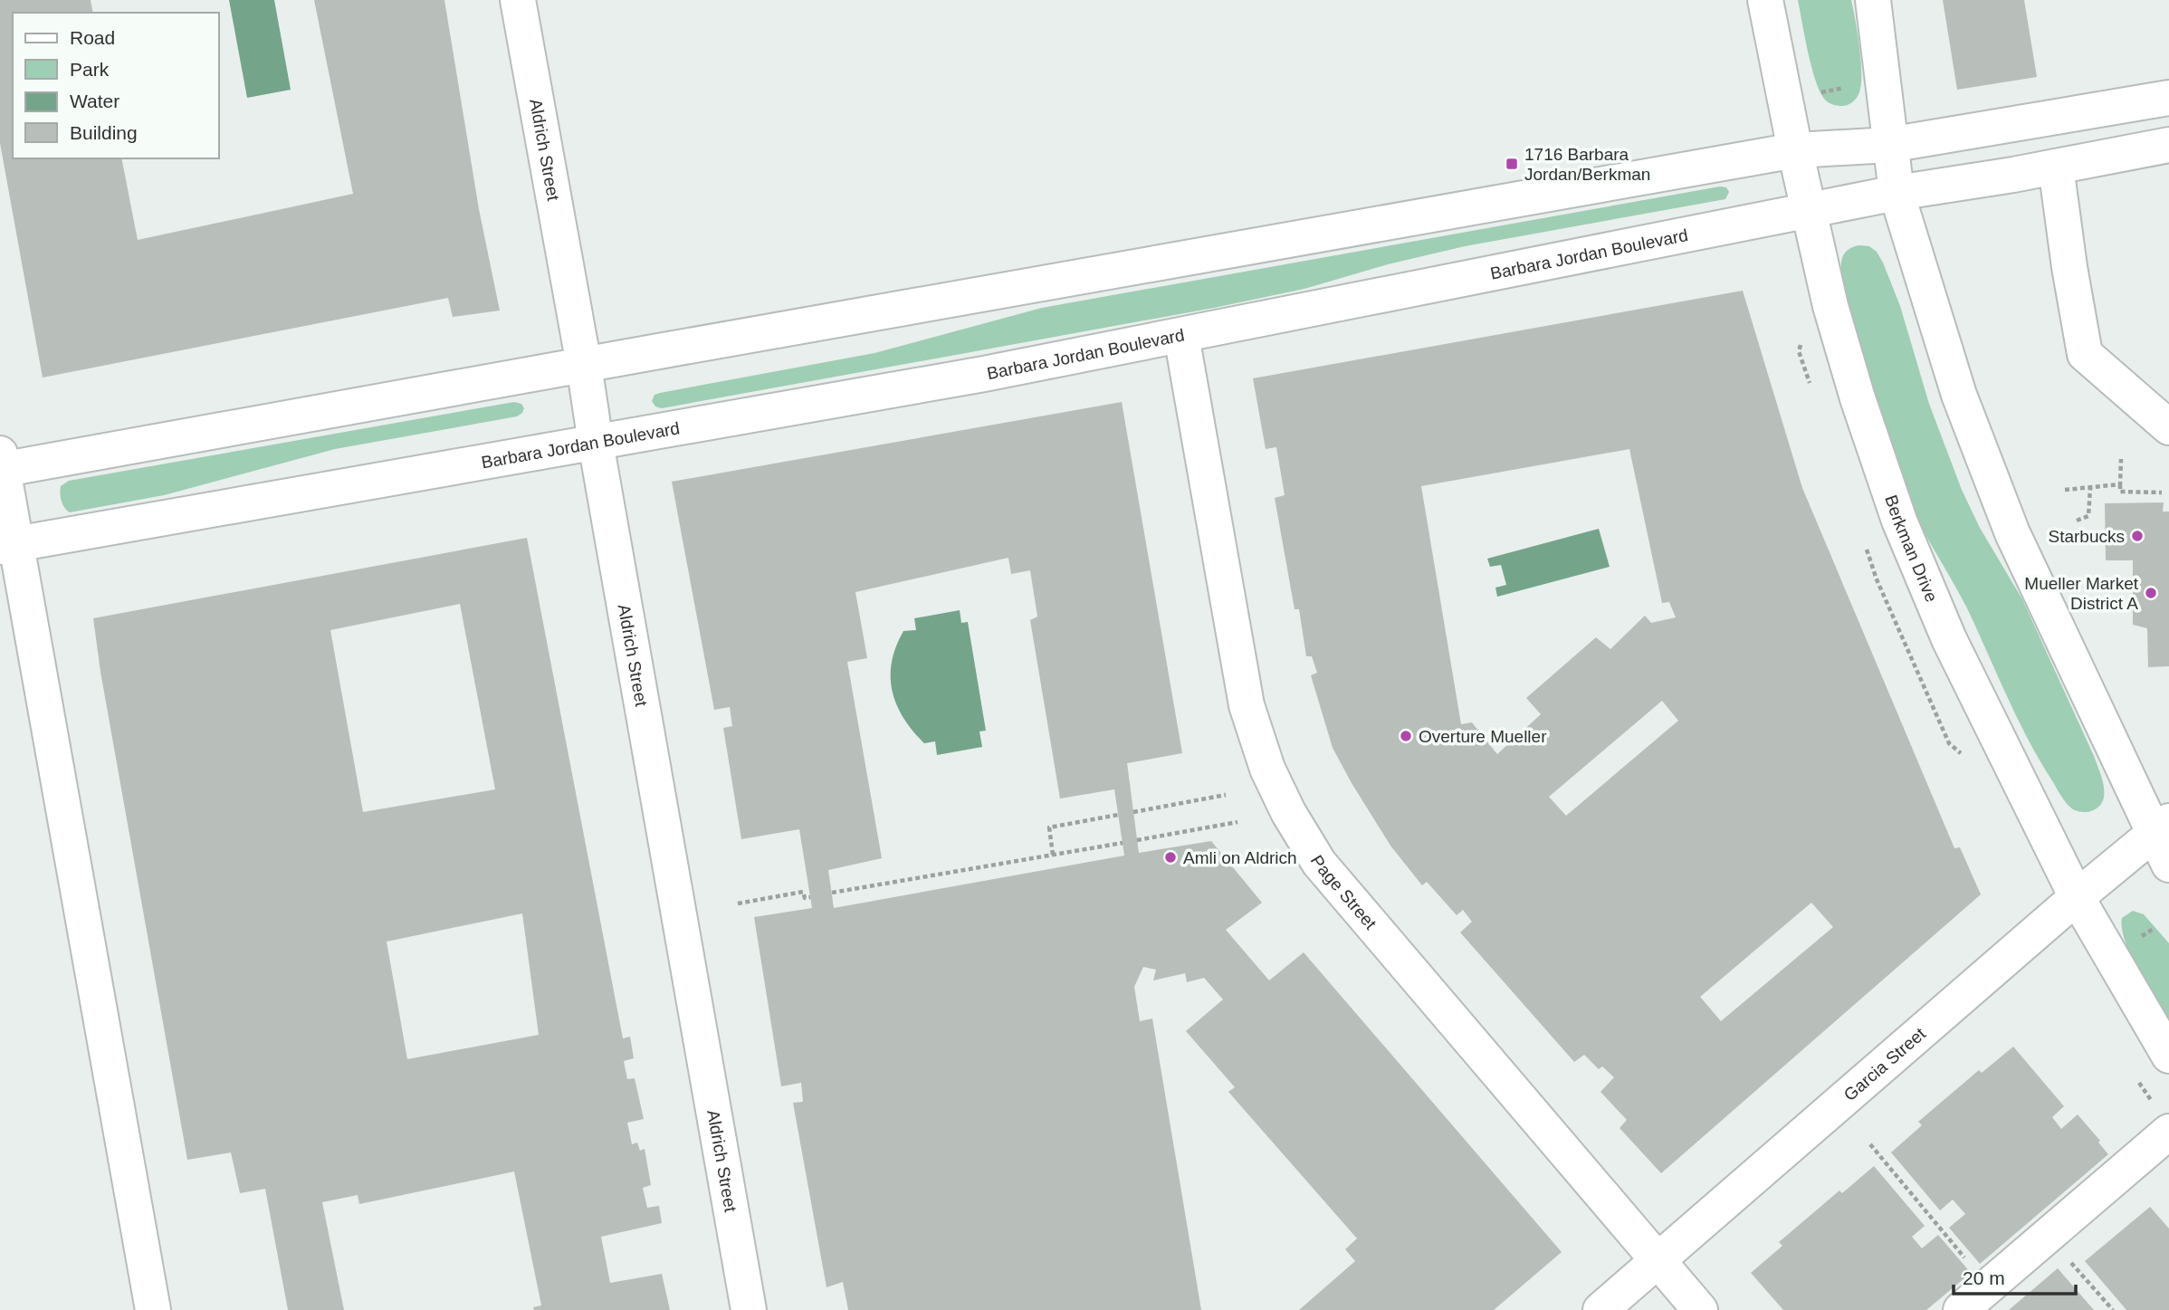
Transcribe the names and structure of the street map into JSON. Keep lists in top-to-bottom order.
{
  "streets": {
    "street": [
      "Aldrich Street",
      "Barbara Jordan Boulevard",
      "Berkman Drive",
      "Page Street",
      "Garcia Street"
    ]
  },
  "crossings": [
    ["Aldrich Street", "Barbara Jordan Boulevard"],
    ["Barbara Jordan Boulevard", "Berkman Drive"],
    ["Barbara Jordan Boulevard", "Page Street"],
    ["Berkman Drive", "Garcia Street"],
    ["Page Street", "Garcia Street"]
  ],
  "places": {
    "transit": ["1716 Barbara Jordan/Berkman"],
    "other": [
      "Starbucks",
      "Mueller Market District A",
      "Overture Mueller",
      "Amli on Aldrich"
    ]
  },
  "legend": [
    "Road",
    "Park",
    "Water",
    "Building"
  ],
  "scale_bar": "20 m"
}
